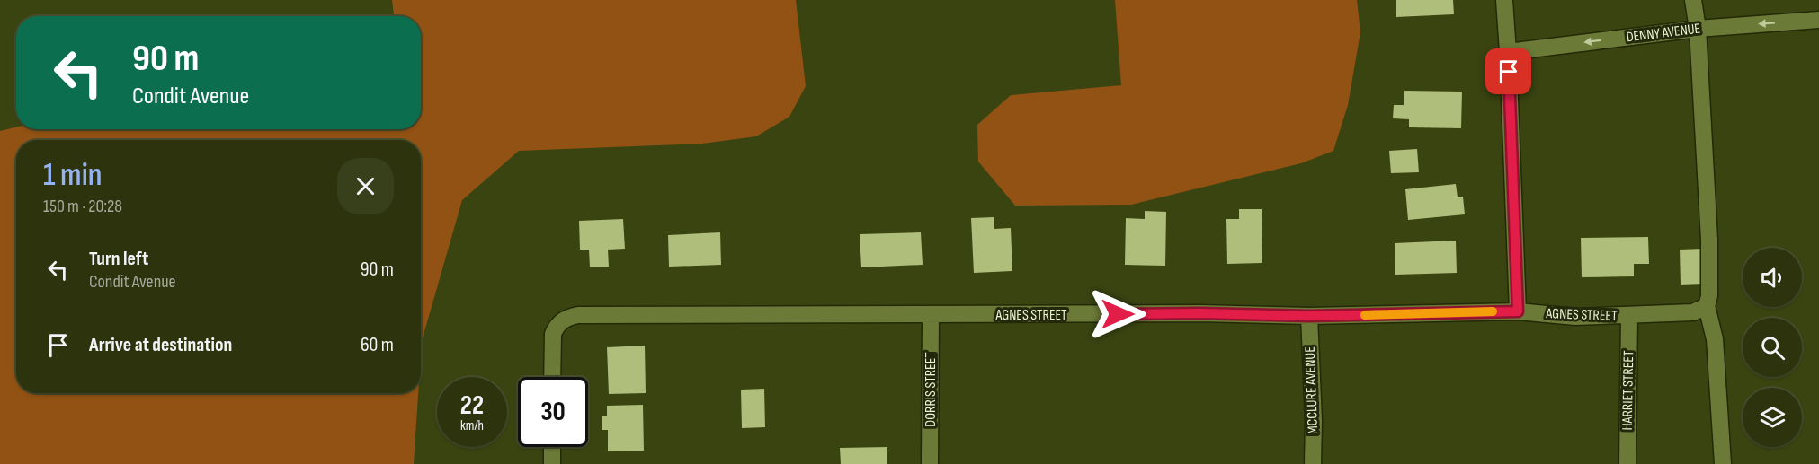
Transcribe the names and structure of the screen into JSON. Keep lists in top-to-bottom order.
{
  "streets": {
    "street": [
      "DENNY AVENUE",
      "AGNES STREET",
      "DORRIS STREET",
      "MCCLURE AVENUE",
      "HARRIET STREET"
    ]
  },
  "crossings": [
    ["AGNES STREET", "DORRIS STREET"],
    ["AGNES STREET", "MCCLURE AVENUE"],
    ["AGNES STREET", "HARRIET STREET"]
  ],
  "one_way": ["DENNY AVENUE"],
  "page": {
    "turn": ["90 m", "Condit Avenue"],
    "heading": ["1 min", "150 m · 20:28"],
    "list": [
      {
        "name": "Turn left",
        "note": "Condit Avenue",
        "value": "90 m"
      },
      {
        "name": "Arrive at destination",
        "value": "60 m"
      }
    ],
    "speed": "22 km/h",
    "limit": "30"
  }
}
